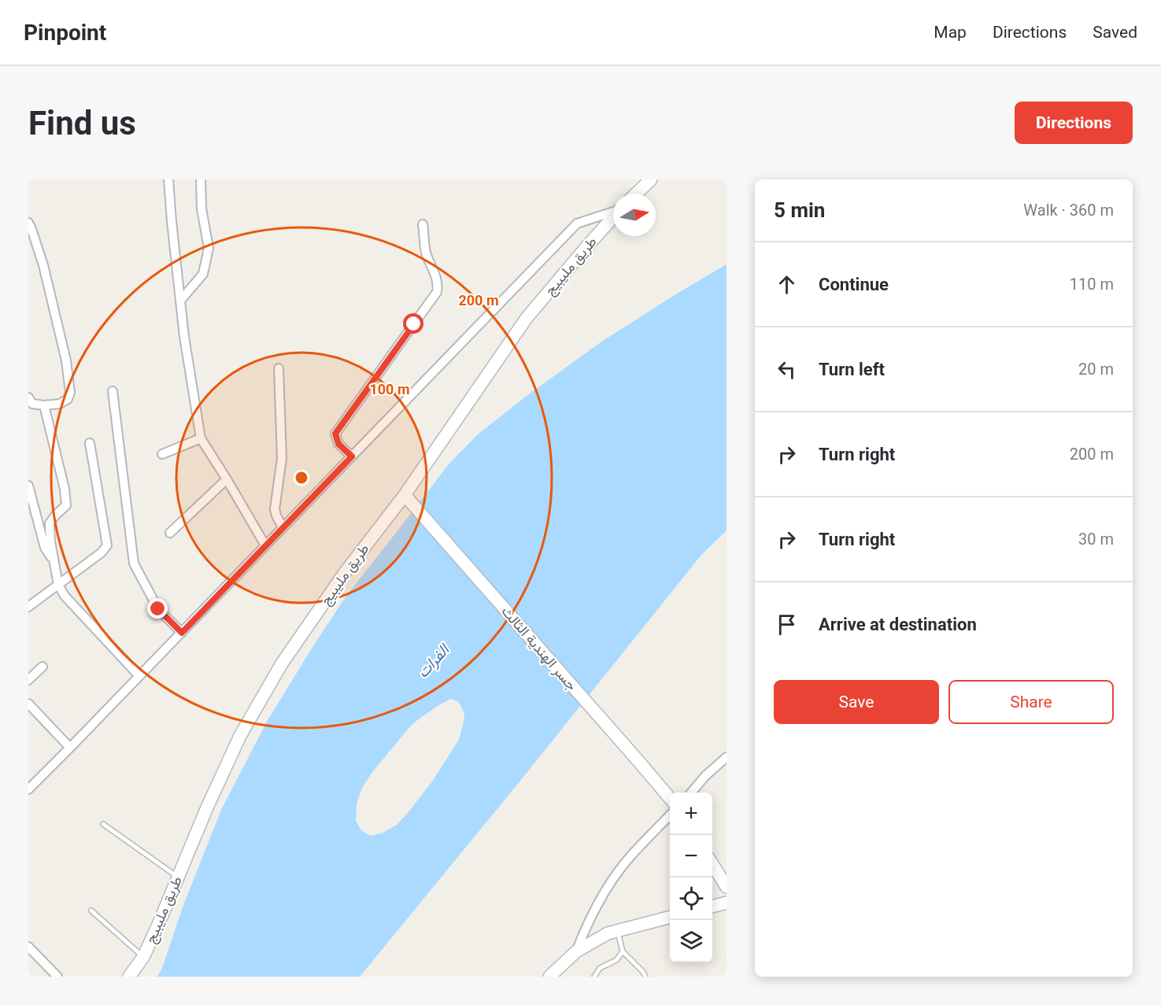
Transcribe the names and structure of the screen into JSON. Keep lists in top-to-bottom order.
{
  "streets": {
    "street": ["طريق مليبيج", "جسر الهندية الثالث"]
  },
  "crossings": [
    ["طريق مليبيج", "جسر الهندية الثالث"]
  ],
  "water": ["الفرات"],
  "north": "right",
  "page": {
    "header": "Pinpoint",
    "nav": ["Map", "Directions", "Saved"],
    "buttons": [
      "Directions",
      ["Save", "Share"]
    ],
    "title": "Find us",
    "heading": ["5 min", "Walk · 360 m"],
    "list": [
      ["Continue", "110 m"],
      ["Turn left", "20 m"],
      ["Turn right", "200 m"],
      ["Turn right", "30 m"],
      "Arrive at destination"
    ],
    "map_buttons": ["+", "−"]
  },
  "rings": ["200 m", "100 m"]
}
